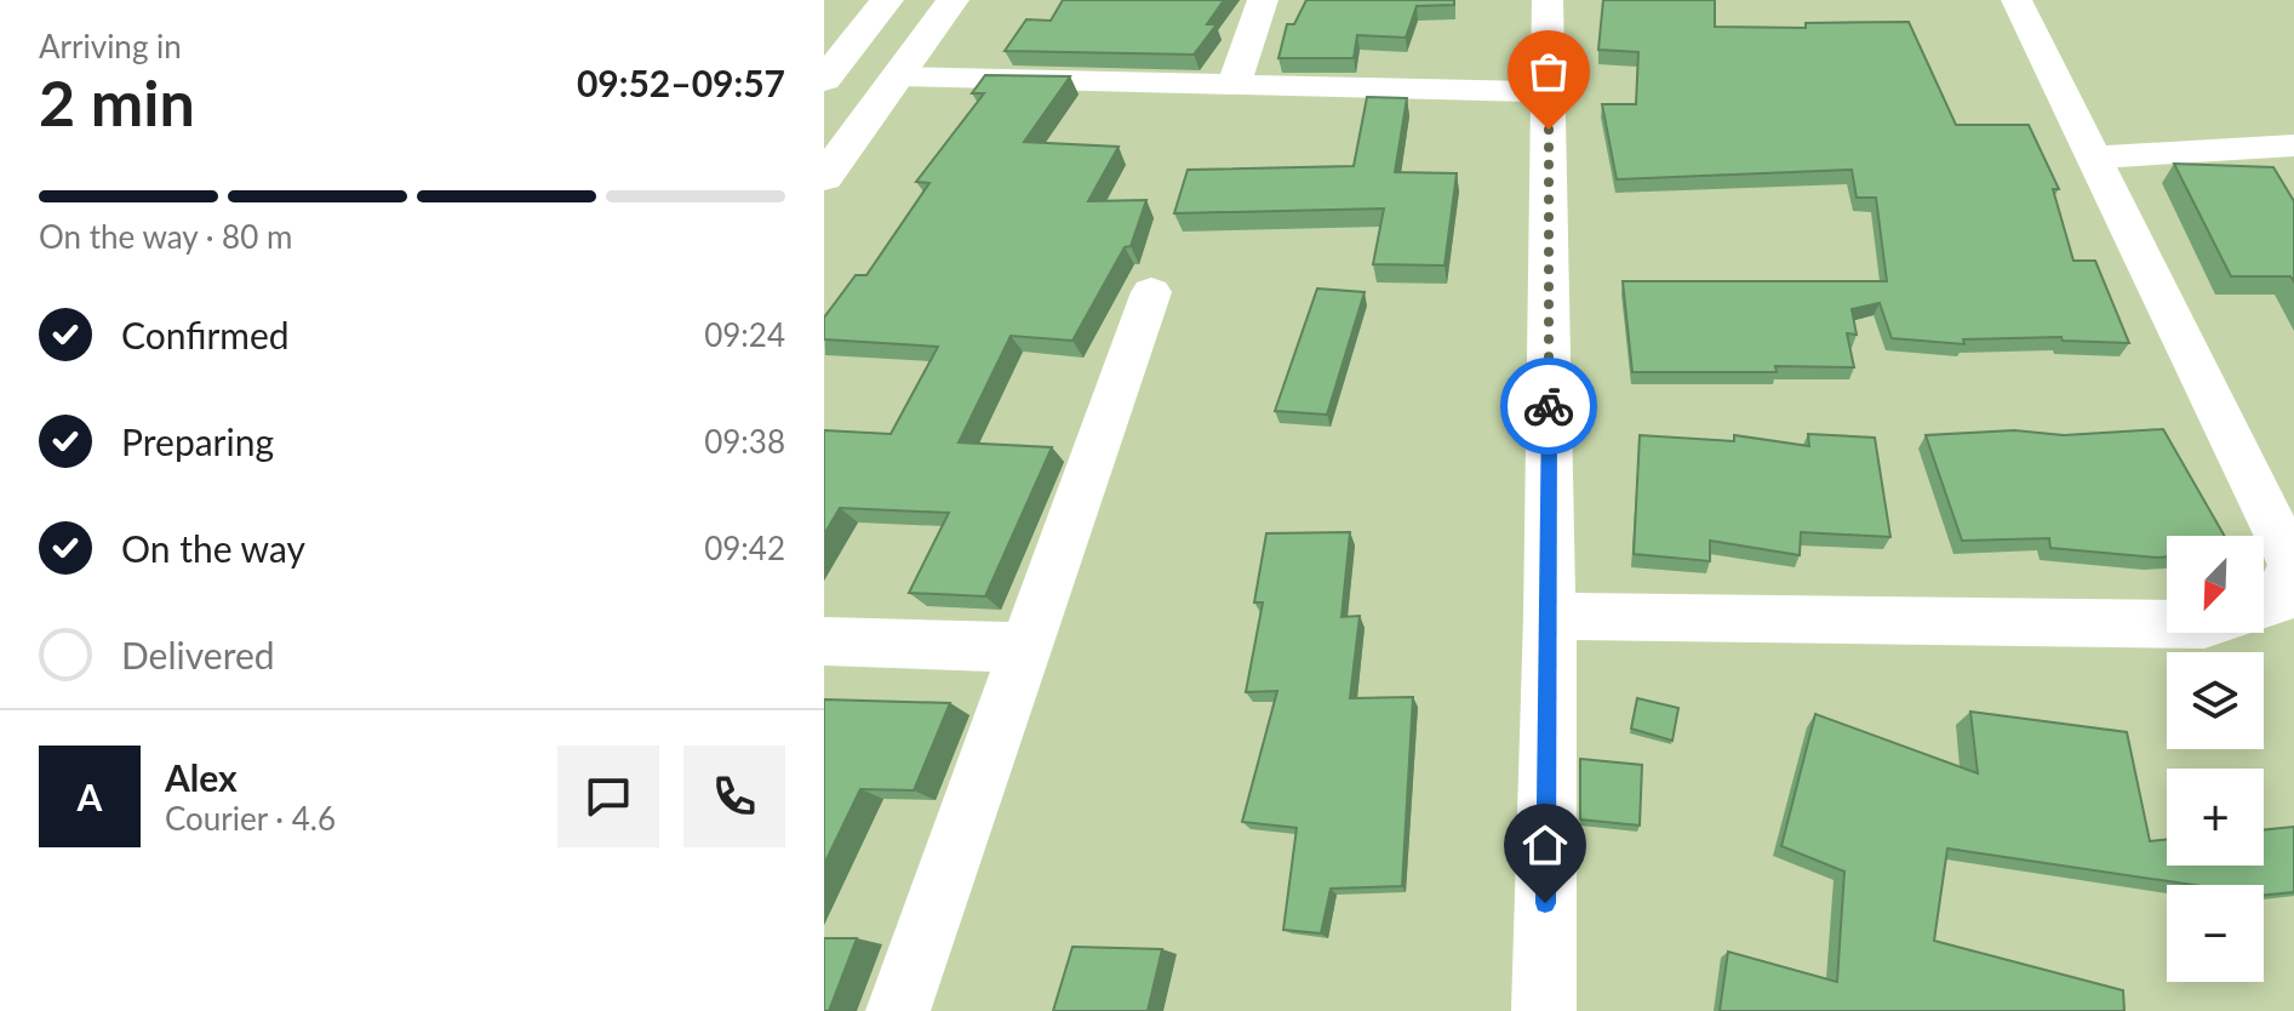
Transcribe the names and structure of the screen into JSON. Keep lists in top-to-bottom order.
{
  "north": "bottom left",
  "page": {
    "heading": ["2 min", "Arriving in", "09:52–09:57"],
    "panel": ["Alex", "Courier · 4.6"],
    "bar": "On the way · 80 m",
    "list": [
      ["Confirmed", "09:24"],
      ["Preparing", "09:38"],
      ["On the way", "09:42"],
      "Delivered"
    ],
    "map_buttons": ["+", "−"],
    "round": "A"
  }
}
